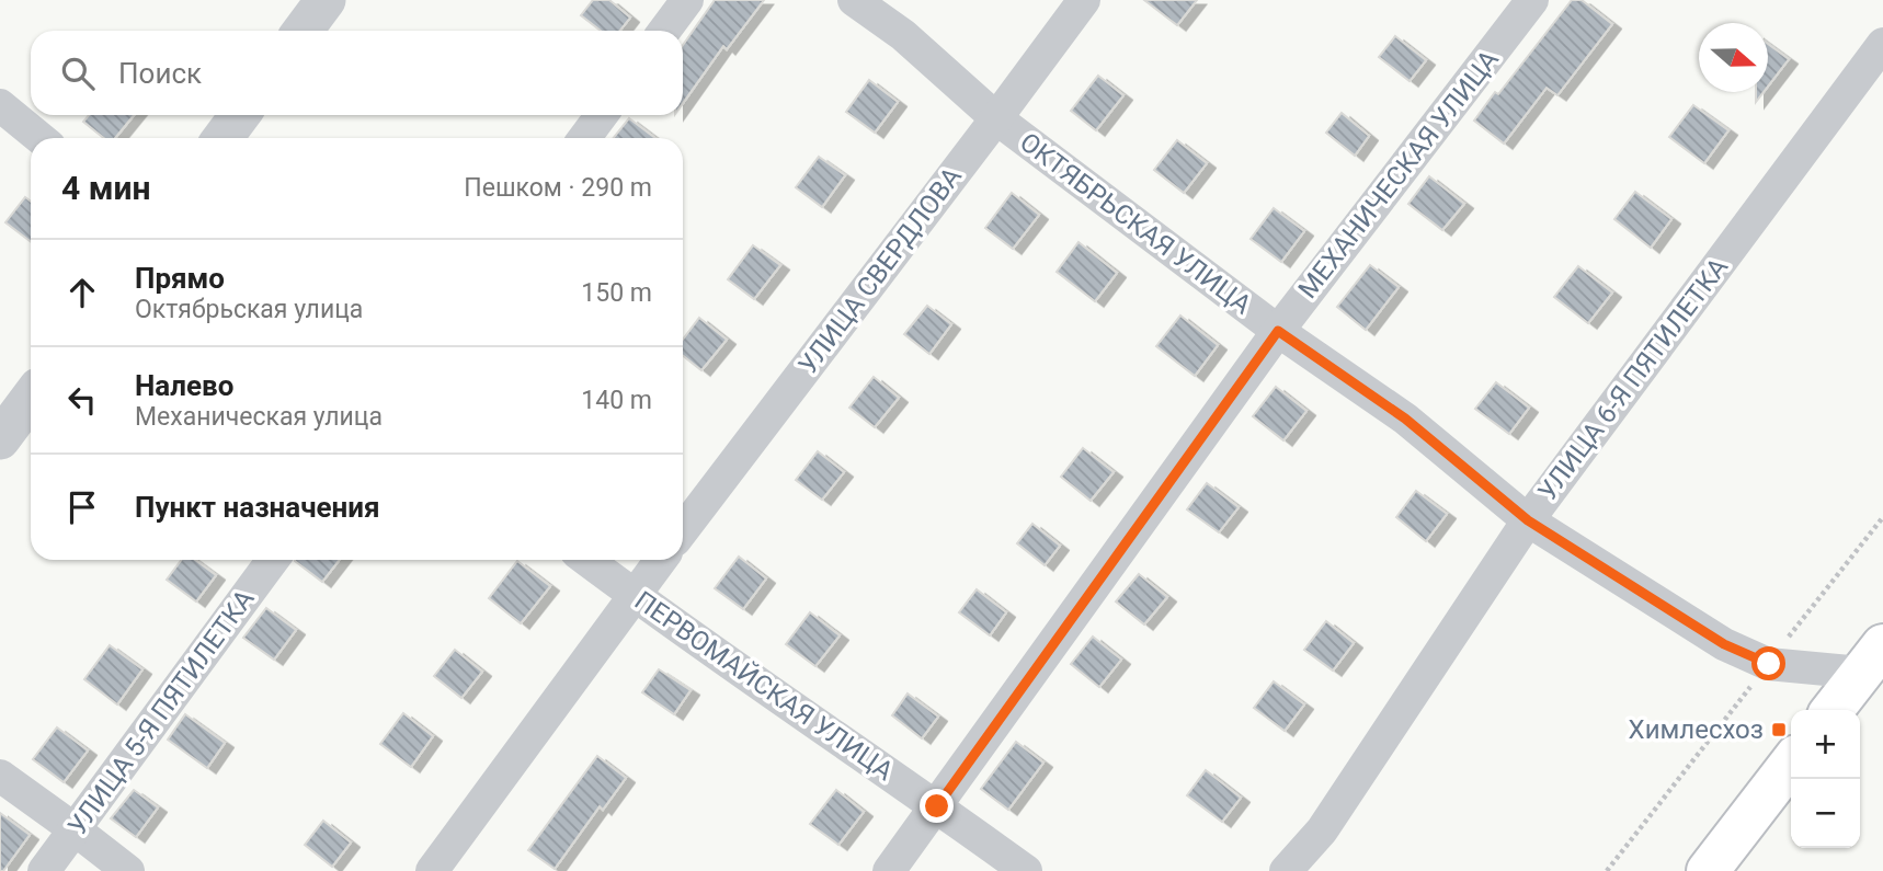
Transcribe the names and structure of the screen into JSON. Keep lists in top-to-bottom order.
{
  "streets": {
    "street": [
      "МЕХАНИЧЕСКАЯ УЛИЦА",
      "ОКТЯБРЬСКАЯ УЛИЦА",
      "УЛИЦА СВЕРДЛОВА",
      "УЛИЦА 6-Я ПЯТИЛЕТКА",
      "ПЕРВОМАЙСКАЯ УЛИЦА",
      "УЛИЦА 5-Я ПЯТИЛЕТКА"
    ]
  },
  "crossings": [
    ["МЕХАНИЧЕСКАЯ УЛИЦА", "ОКТЯБРЬСКАЯ УЛИЦА"],
    ["МЕХАНИЧЕСКАЯ УЛИЦА", "ПЕРВОМАЙСКАЯ УЛИЦА"],
    ["ОКТЯБРЬСКАЯ УЛИЦА", "УЛИЦА СВЕРДЛОВА"],
    ["ОКТЯБРЬСКАЯ УЛИЦА", "УЛИЦА 6-Я ПЯТИЛЕТКА"]
  ],
  "places": {
    "transit": ["Химлесхоз"]
  },
  "north": "right",
  "page": {
    "search": "Поиск",
    "heading": ["4 мин", "Пешком · 290 m"],
    "list": [
      ["Прямо", "Октябрьская улица", "150 m"],
      ["Налево", "Механическая улица", "140 m"],
      "Пункт назначения"
    ],
    "map_buttons": ["+", "−"]
  }
}
